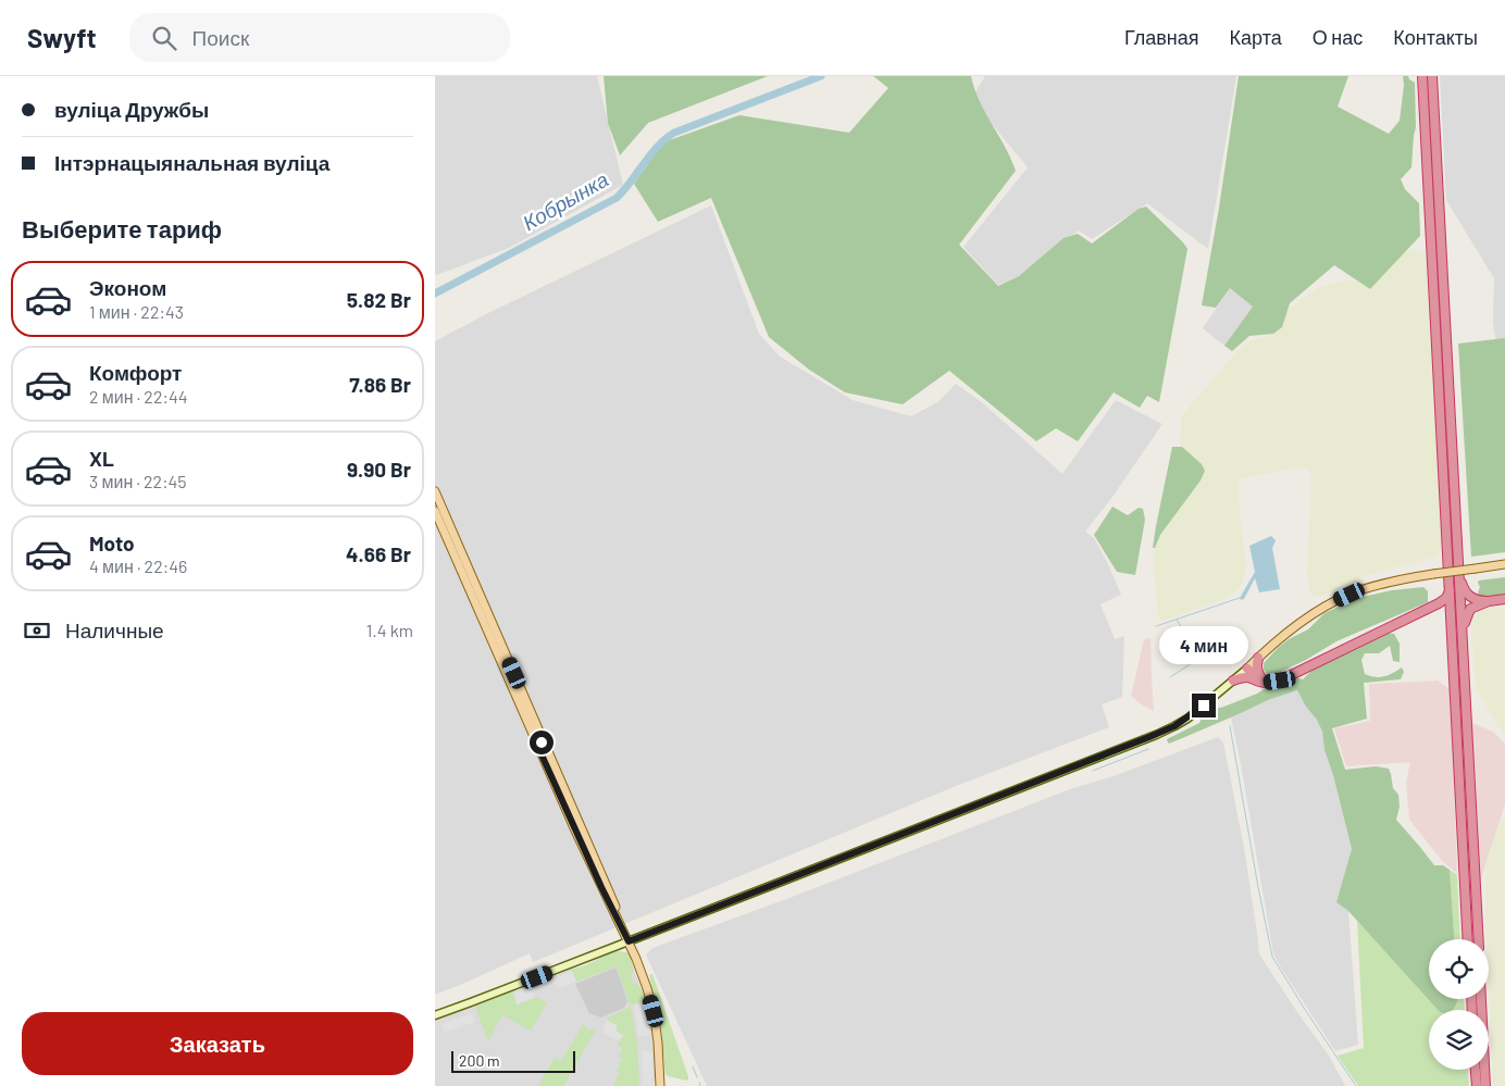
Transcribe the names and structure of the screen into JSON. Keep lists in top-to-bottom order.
{
  "water": ["Кобрынка"],
  "scale_bar": "200 m",
  "page": {
    "header": "Swyft",
    "search": "Поиск",
    "nav": [
      "Главная",
      "Карта",
      "О нас",
      "Контакты"
    ],
    "banner": ["вуліца Дружбы", "Інтэрнацыянальная вуліца"],
    "heading": "Выберите тариф",
    "list": [
      {
        "name": "Эконом",
        "note": "1 мин · 22:43",
        "value": "5.82 Br"
      },
      {
        "name": "Комфорт",
        "note": "2 мин · 22:44",
        "value": "7.86 Br"
      },
      {
        "name": "XL",
        "note": "3 мин · 22:45",
        "value": "9.90 Br"
      },
      {
        "name": "Moto",
        "note": "4 мин · 22:46",
        "value": "4.66 Br"
      }
    ],
    "pay": ["Наличные", "1.4 km"],
    "bubble": "4 мин",
    "buttons": "Заказать",
    "scale": "200 m"
  }
}
